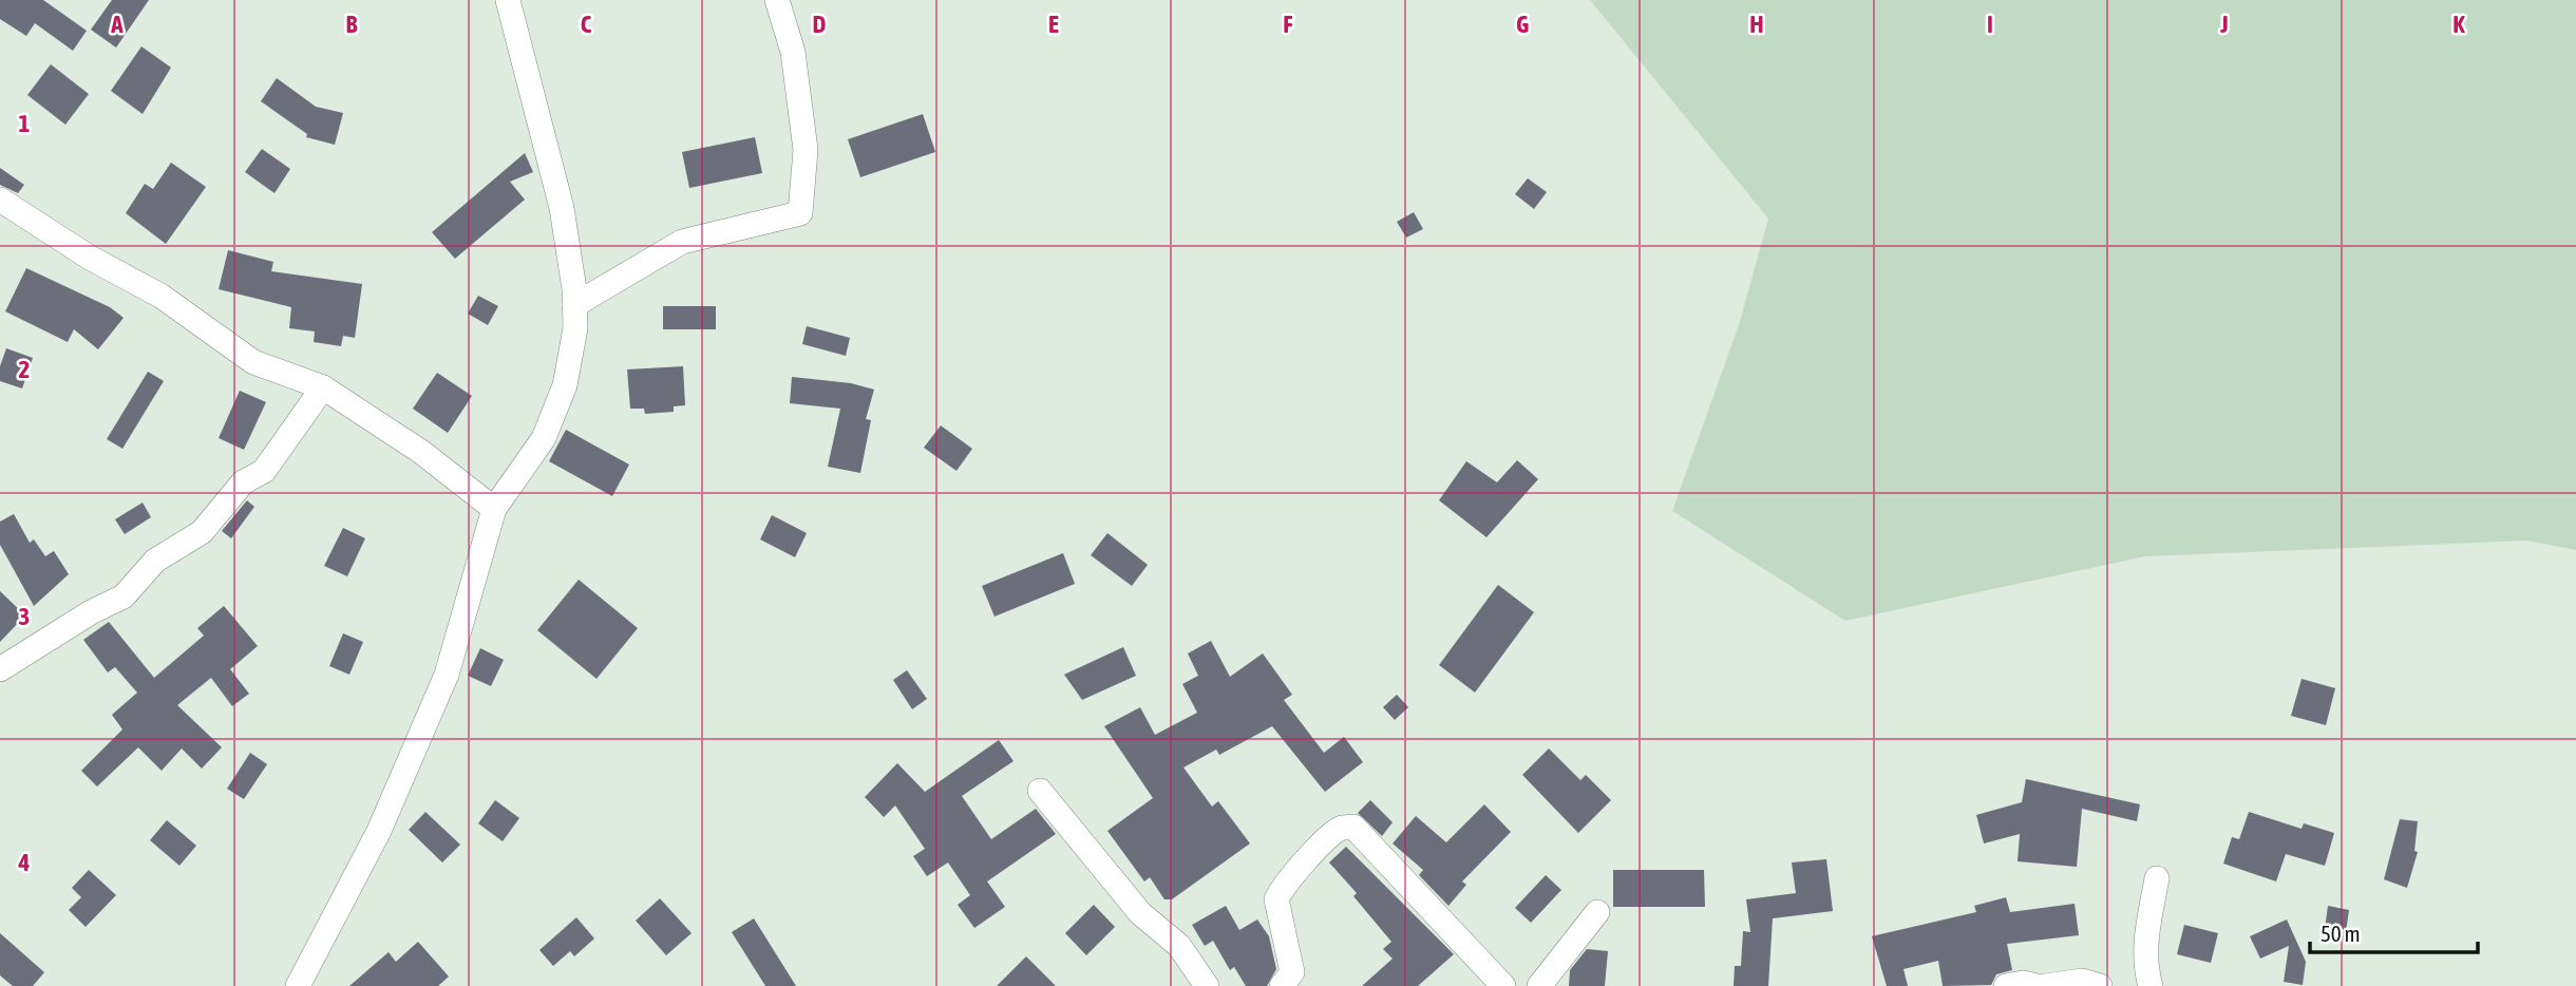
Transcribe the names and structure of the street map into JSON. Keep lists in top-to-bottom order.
{
  "scale_bar": "50 m",
  "grid": {
    "columns": [
      "A",
      "B",
      "C",
      "D",
      "E",
      "F",
      "G",
      "H",
      "I",
      "J",
      "K"
    ],
    "rows": [
      "1",
      "2",
      "3",
      "4"
    ]
  }
}
